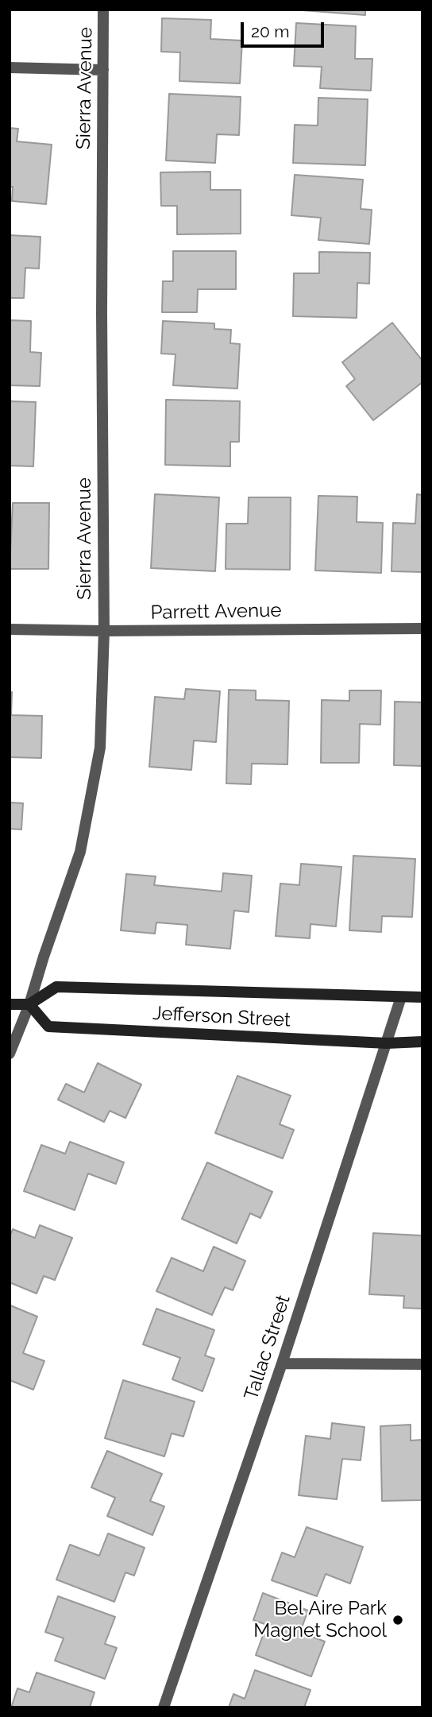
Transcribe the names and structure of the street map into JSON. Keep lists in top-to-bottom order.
{
  "streets": {
    "main road": ["Jefferson Street"],
    "street": ["Sierra Avenue", "Parrett Avenue", "Tallac Street"]
  },
  "crossings": [
    ["Sierra Avenue", "Parrett Avenue"],
    ["Sierra Avenue", "Jefferson Street"],
    ["Jefferson Street", "Tallac Street"]
  ],
  "places": ["Bel Aire Park Magnet School"],
  "scale_bar": "20 m"
}
